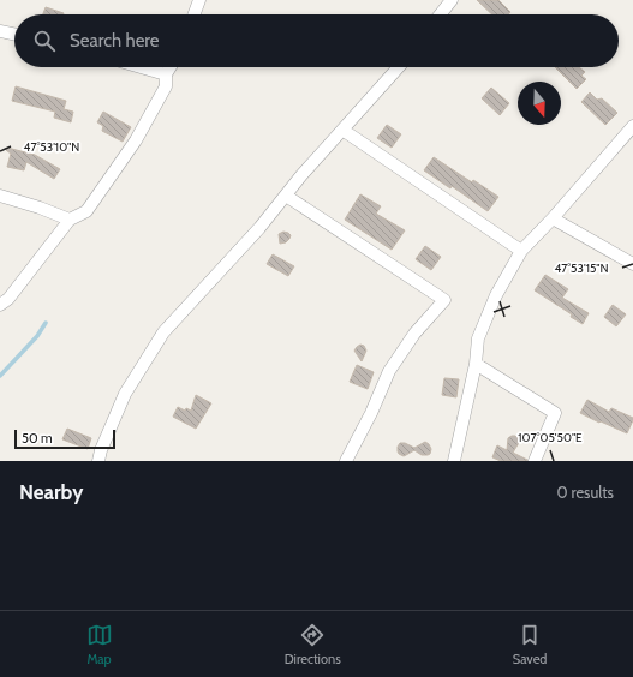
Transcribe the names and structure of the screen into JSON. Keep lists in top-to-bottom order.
{
  "scale_bar": "50 m",
  "north": "bottom",
  "page": {
    "search": "Search here",
    "scale": "50 m",
    "heading": ["Nearby", "0 results"],
    "nav": ["Map", "Directions", "Saved"]
  },
  "coordinates": ["47°53'10\"N", "47°53'15\"N", "107°05'50\"E"]
}
